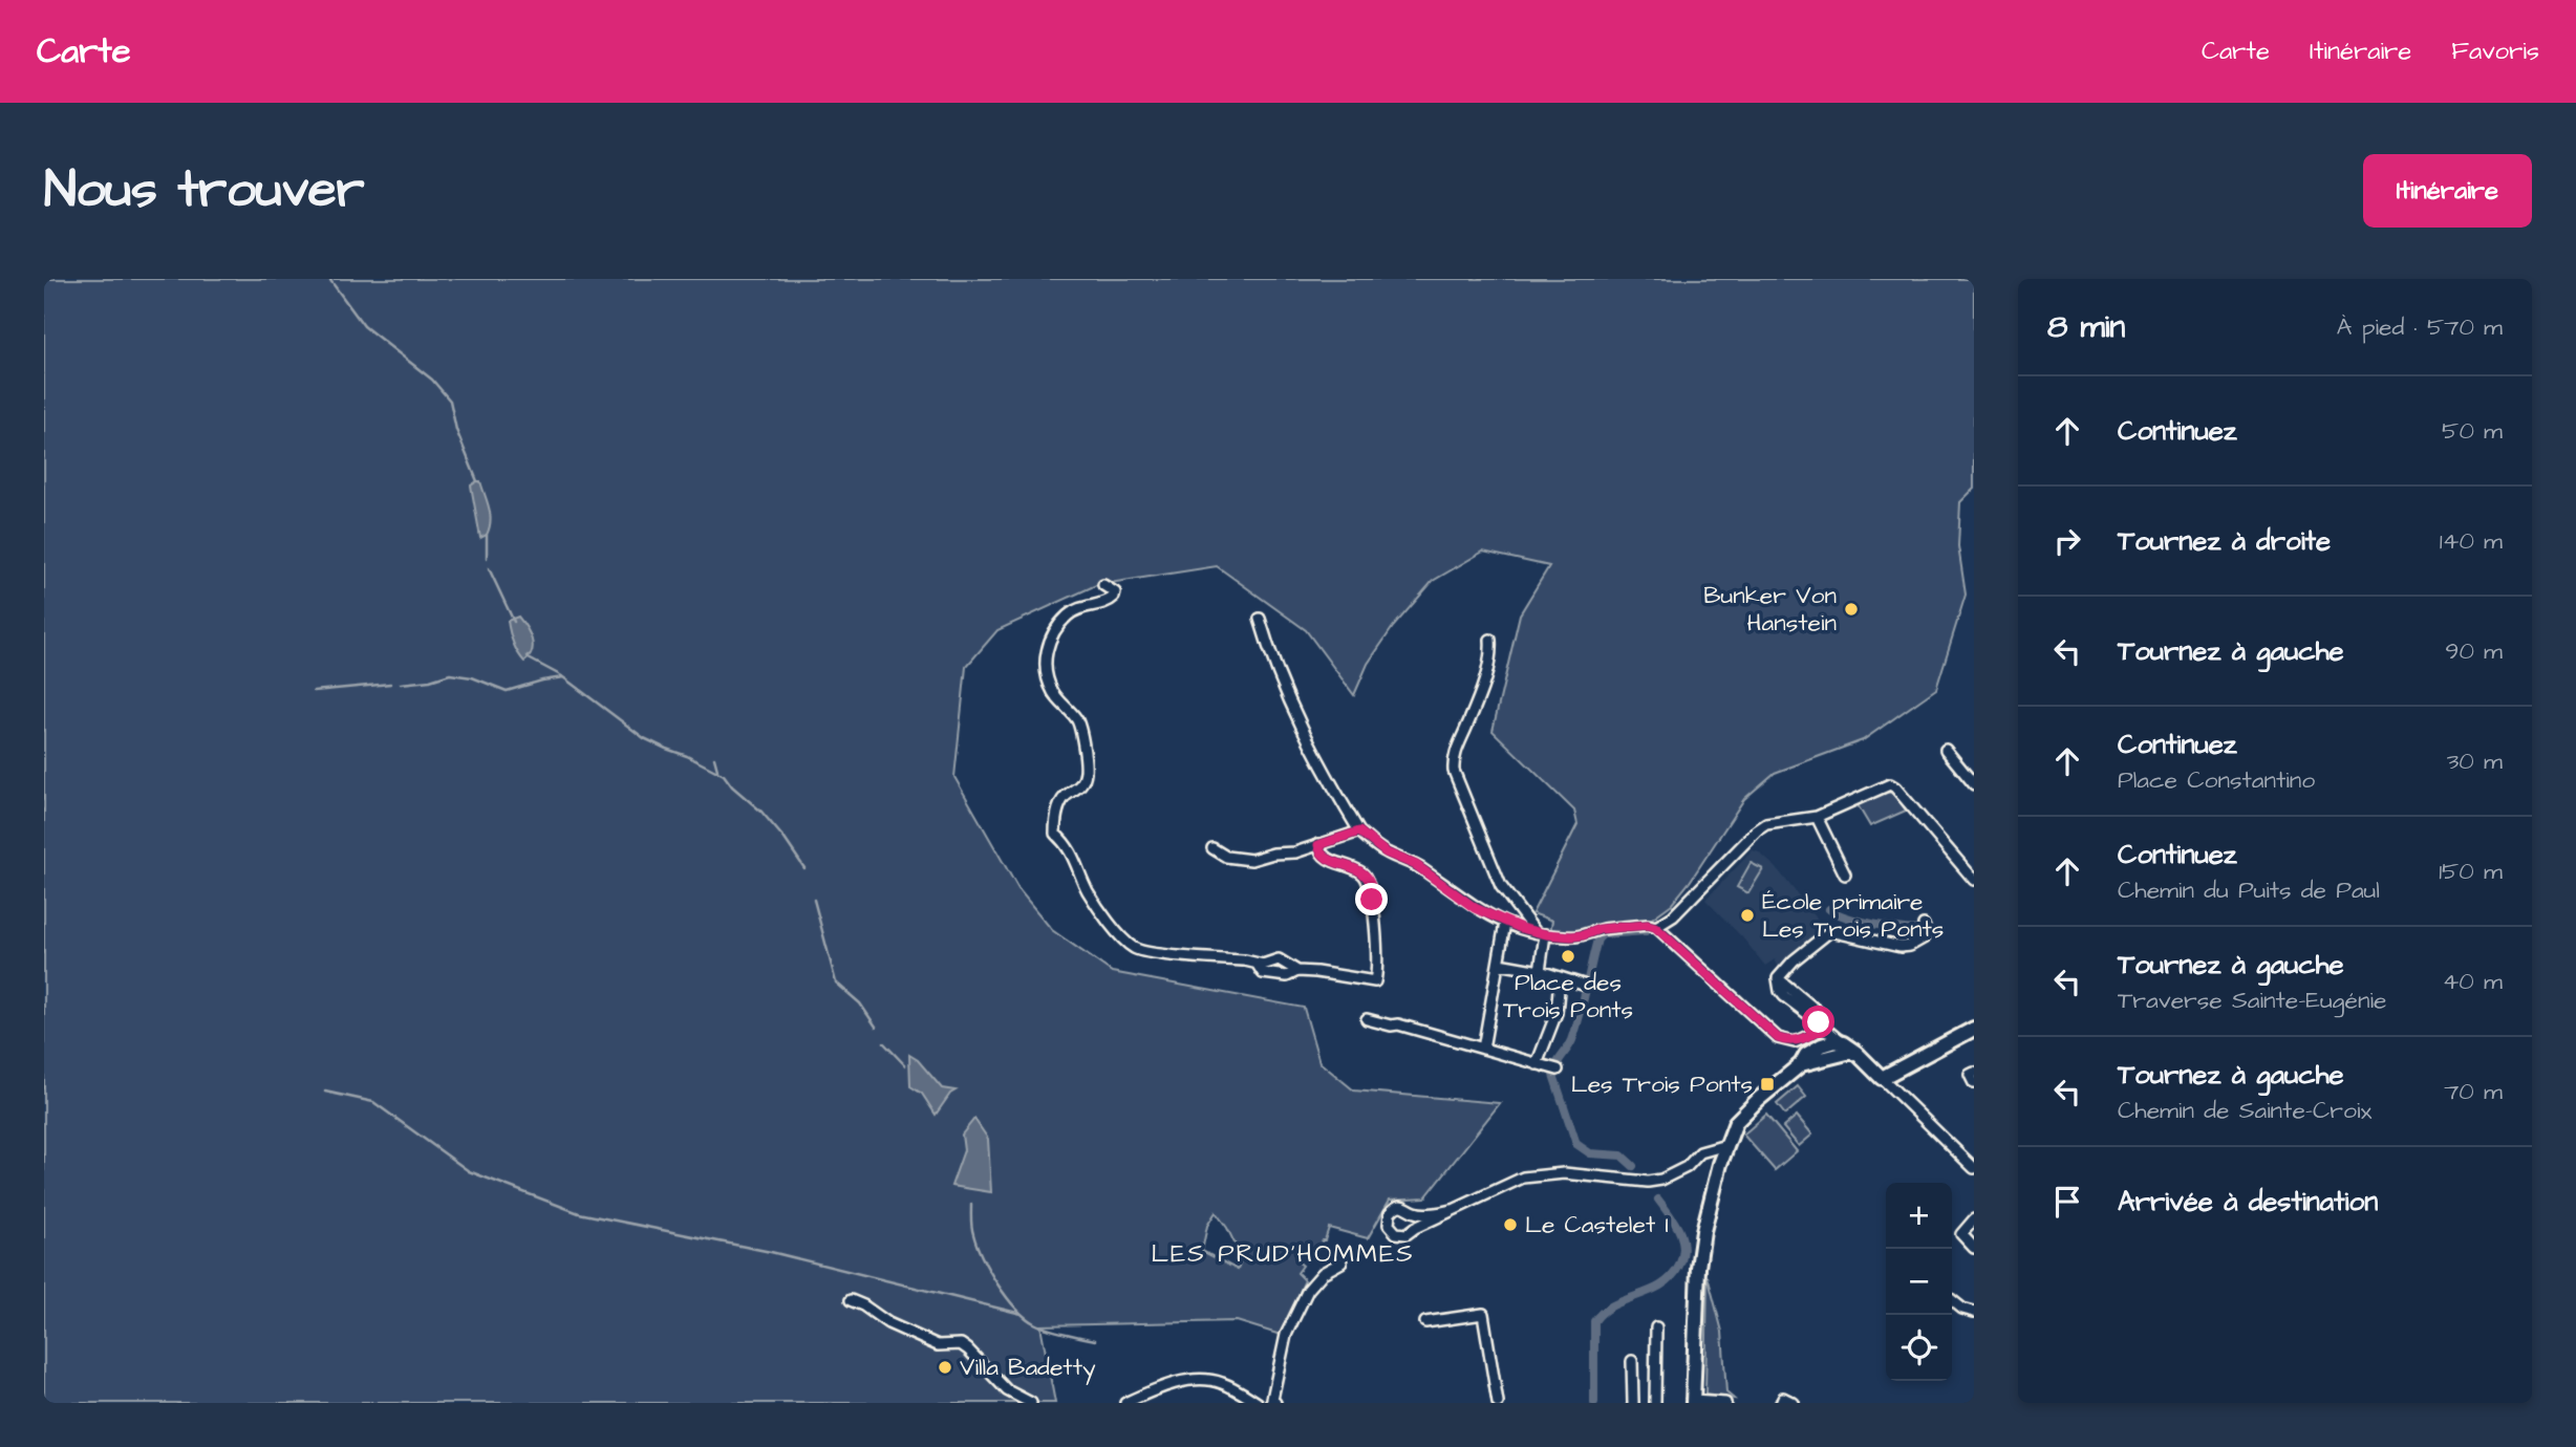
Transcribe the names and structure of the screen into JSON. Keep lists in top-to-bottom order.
{
  "districts": ["LES PRUD'HOMMES"],
  "places": {
    "other": [
      "Bunker Von Hanstein",
      "École primaire Les Trois Ponts",
      "Place des Trois Ponts",
      "Le Castelet I",
      "Villa Badetty"
    ],
    "transit": ["Les Trois Ponts"]
  },
  "page": {
    "header": "Carte",
    "nav": ["Carte", "Itinéraire", "Favoris"],
    "buttons": "Itinéraire",
    "title": "Nous trouver",
    "heading": ["8 min", "À pied · 570 m"],
    "list": [
      ["Continuez", "50 m"],
      ["Tournez à droite", "140 m"],
      ["Tournez à gauche", "90 m"],
      ["Continuez", "Place Constantino", "30 m"],
      ["Continuez", "Chemin du Puits de Paul", "150 m"],
      ["Tournez à gauche", "Traverse Sainte-Eugénie", "40 m"],
      ["Tournez à gauche", "Chemin de Sainte-Croix", "70 m"],
      "Arrivée à destination"
    ],
    "map_buttons": ["+", "−"]
  }
}
